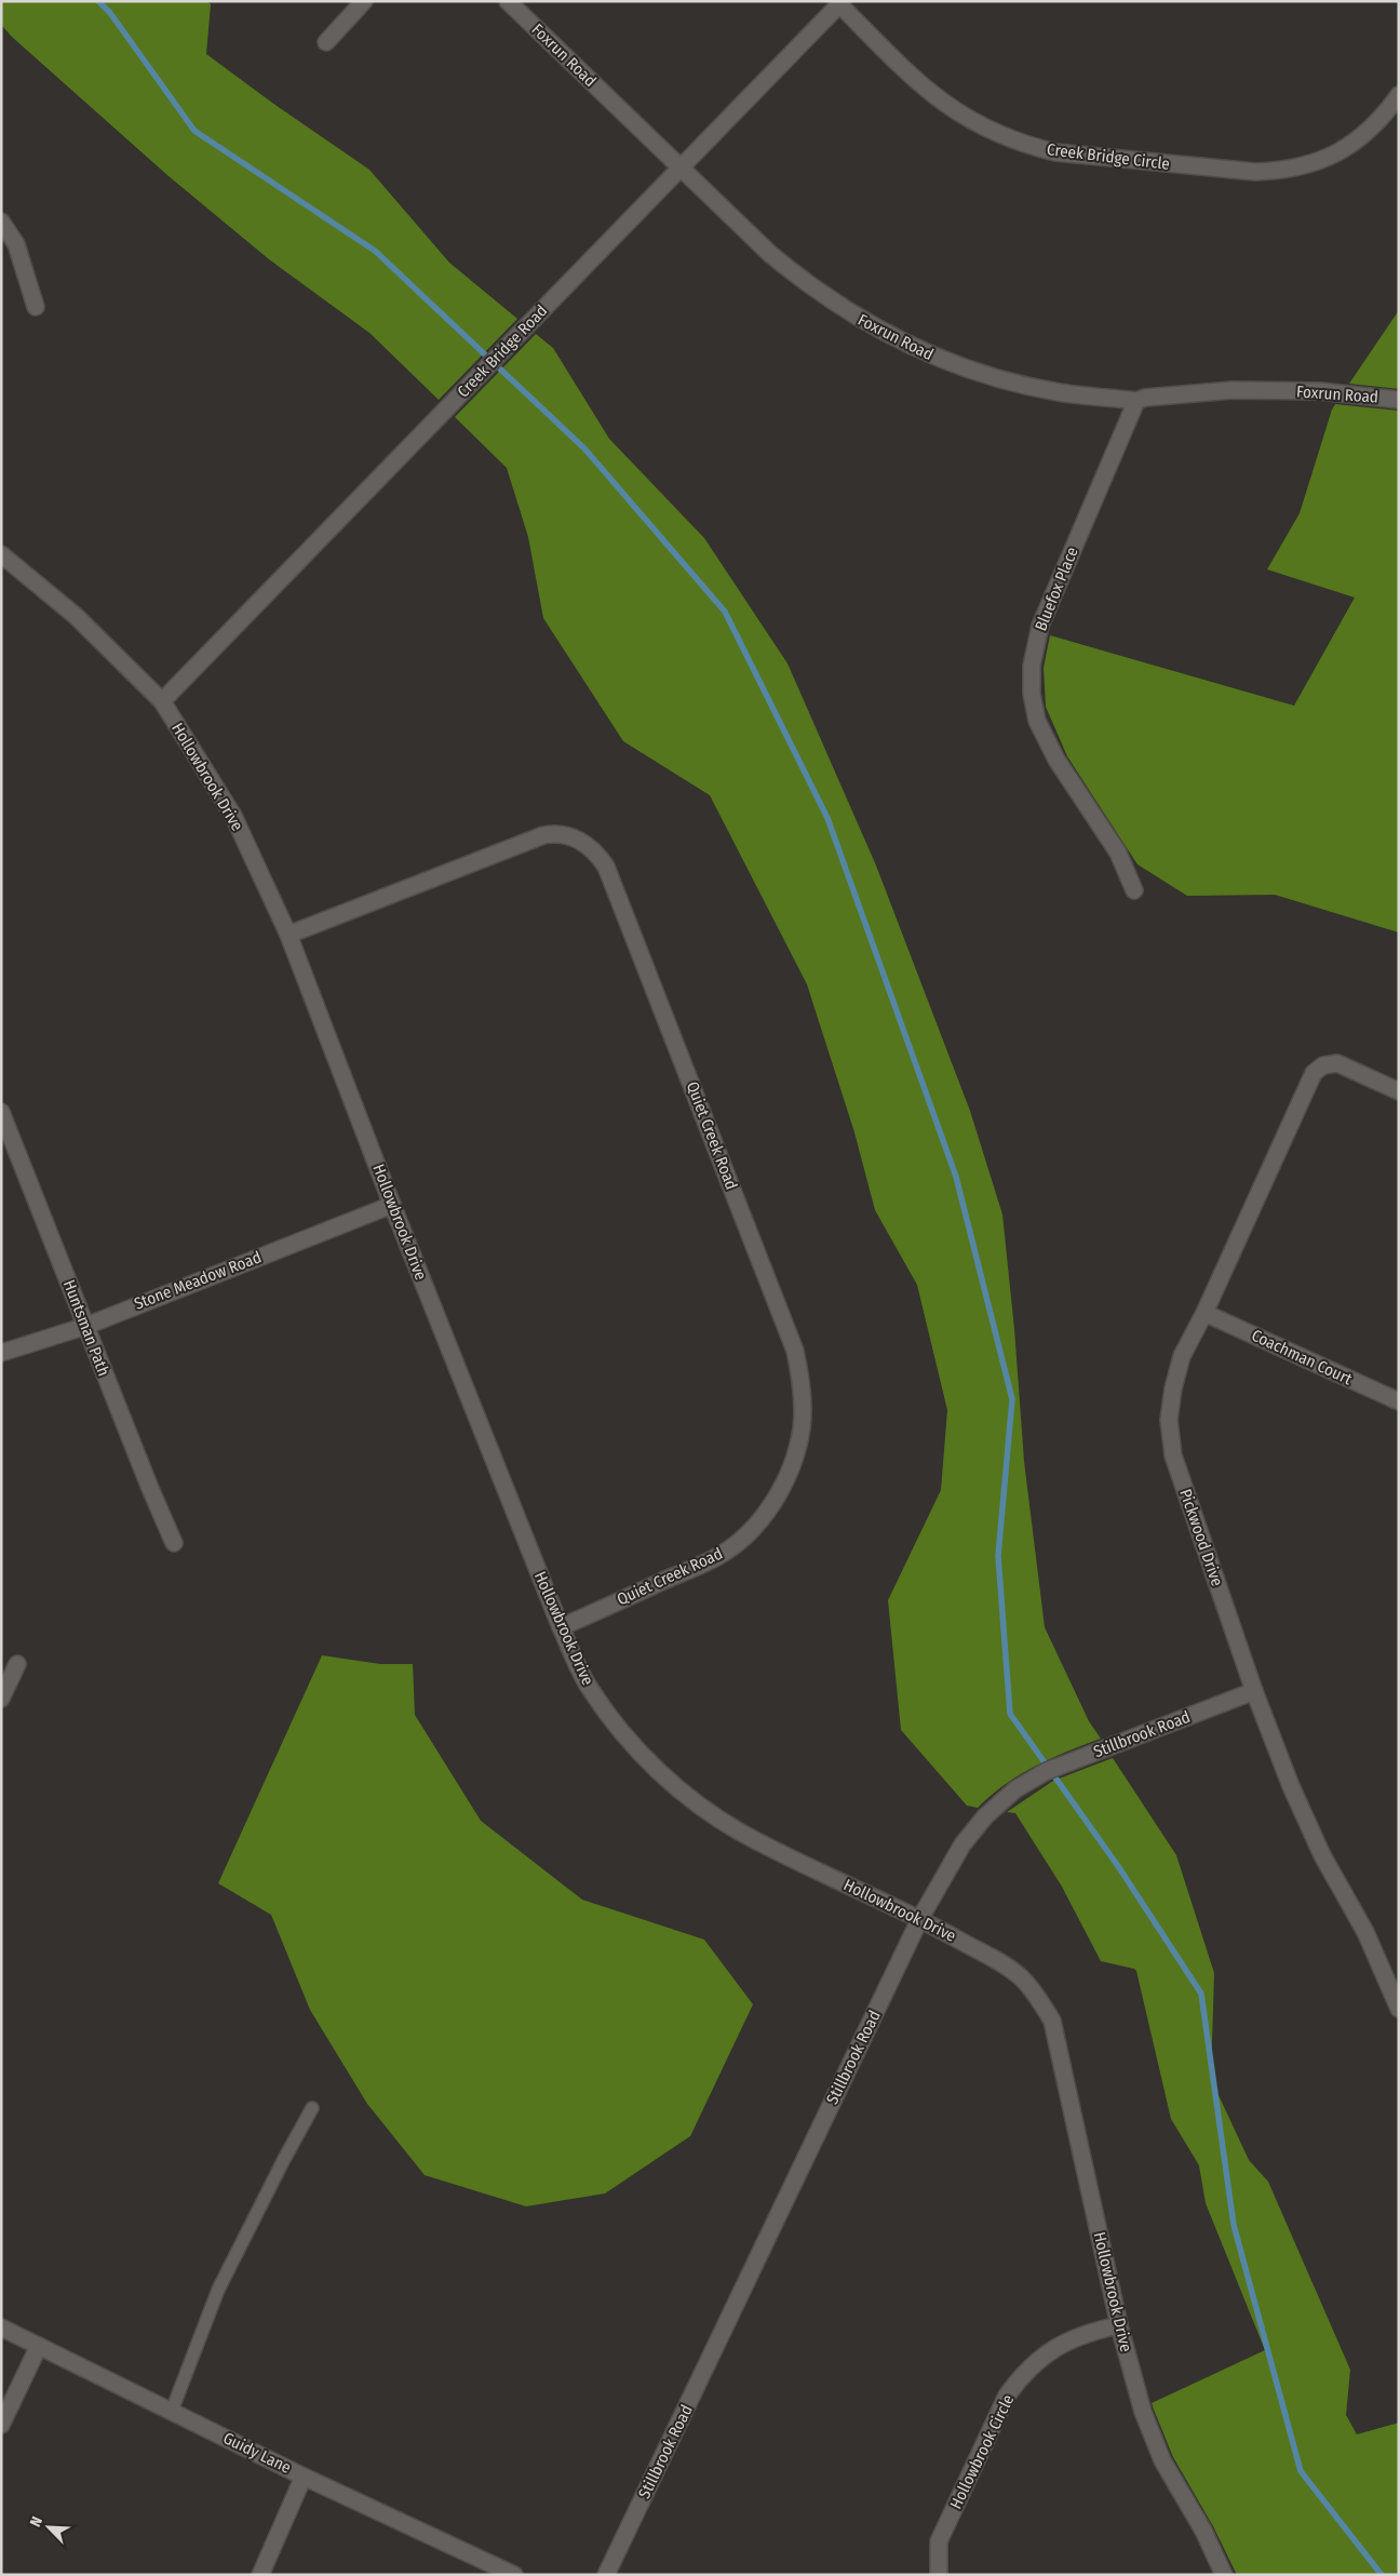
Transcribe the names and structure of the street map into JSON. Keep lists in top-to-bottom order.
{
  "streets": {
    "street": [
      "Foxrun Road",
      "Creek Bridge Circle",
      "Creek Bridge Road",
      "Bluefox Place",
      "Hollowbrook Drive",
      "Quiet Creek Road",
      "Stone Meadow Road",
      "Huntsman Path",
      "Coachman Court",
      "Pickwood Drive",
      "Stillbrook Road",
      "Hollowbrook Circle",
      "Guidy Lane"
    ]
  },
  "crossings": [
    ["Foxrun Road", "Creek Bridge Road"],
    ["Foxrun Road", "Bluefox Place"],
    ["Creek Bridge Circle", "Creek Bridge Road"],
    ["Creek Bridge Road", "Hollowbrook Drive"],
    ["Hollowbrook Drive", "Quiet Creek Road"],
    ["Hollowbrook Drive", "Stone Meadow Road"],
    ["Hollowbrook Drive", "Stillbrook Road"],
    ["Hollowbrook Drive", "Hollowbrook Circle"],
    ["Stone Meadow Road", "Huntsman Path"],
    ["Coachman Court", "Pickwood Drive"],
    ["Pickwood Drive", "Stillbrook Road"]
  ],
  "north": "top left"
}
